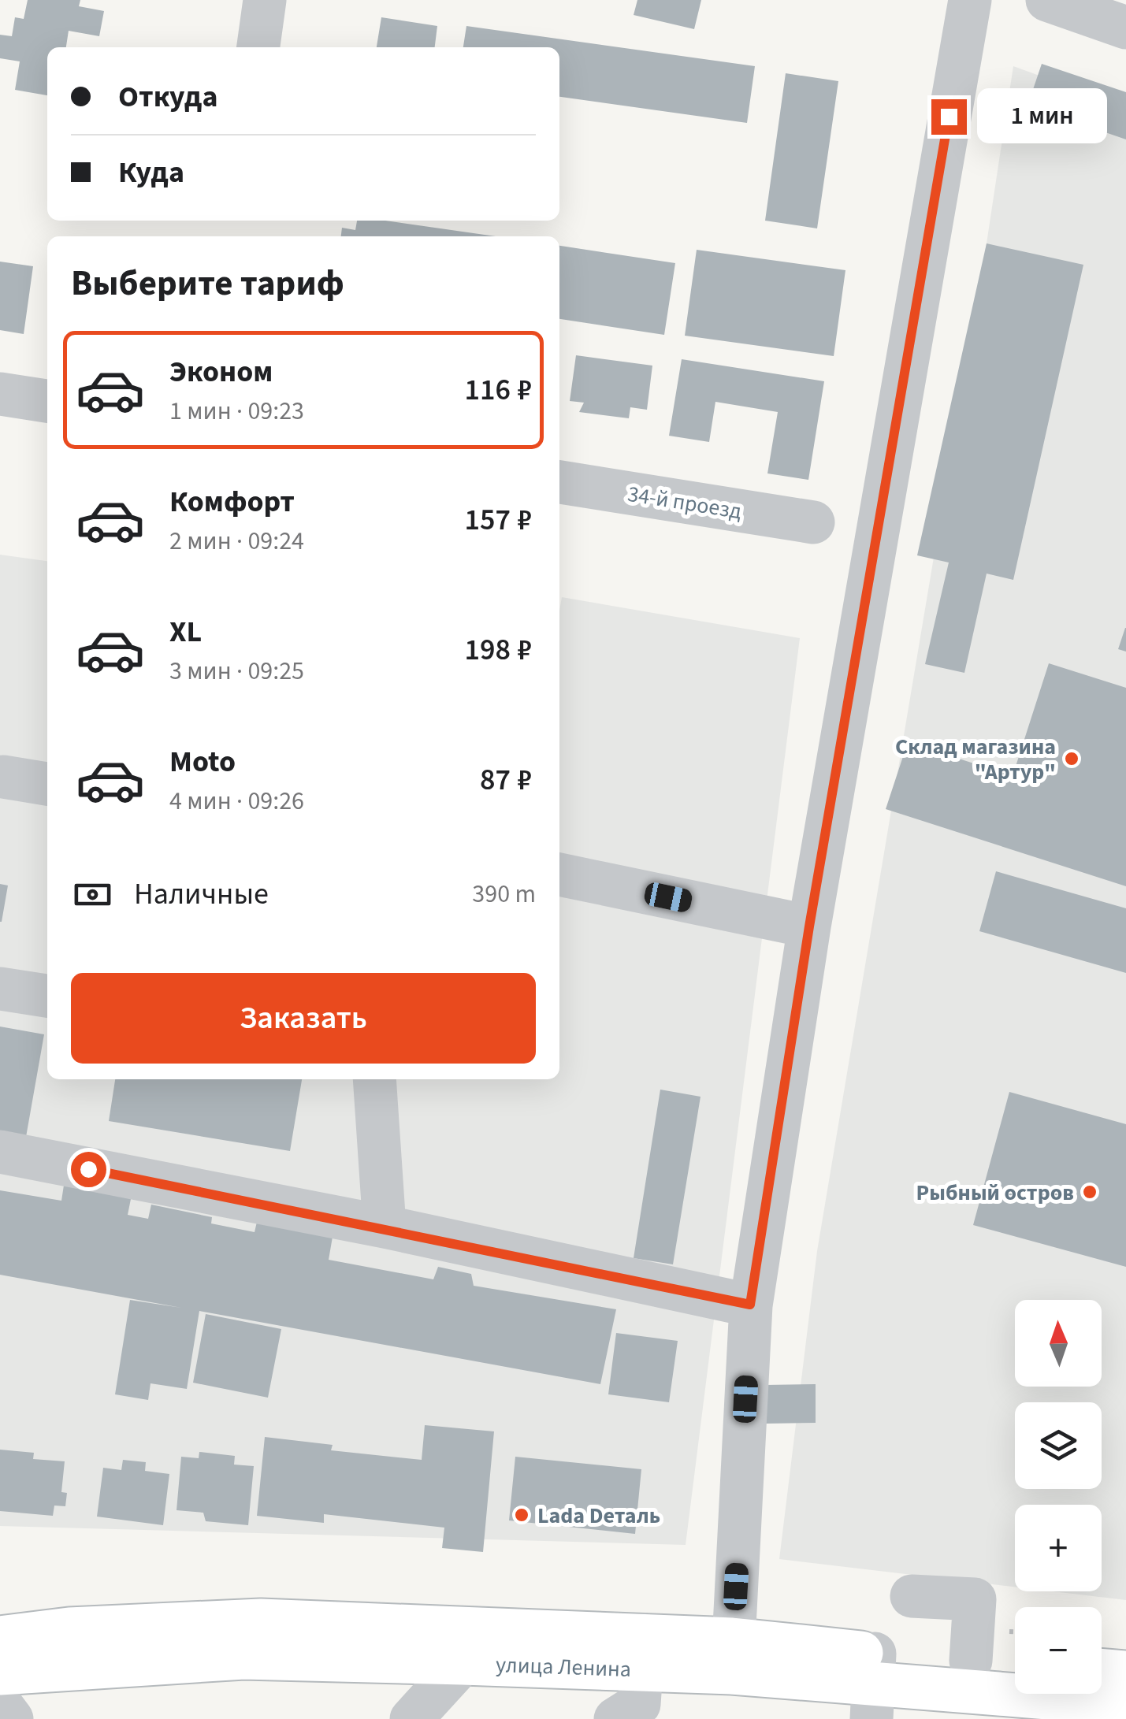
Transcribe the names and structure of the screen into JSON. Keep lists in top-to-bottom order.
{
  "streets": {
    "main road": ["улица Ленина"],
    "street": ["34-й проезд"]
  },
  "places": ["Склад магазина \"Артур\"", "Рыбный остров", "Lada Dеталь"],
  "north": "top",
  "page": {
    "banner": ["Откуда", "Куда"],
    "bubble": "1 мин",
    "heading": "Выберите тариф",
    "list": [
      {
        "name": "Эконом",
        "note": "1 мин · 09:23",
        "value": "116 ₽"
      },
      {
        "name": "Комфорт",
        "note": "2 мин · 09:24",
        "value": "157 ₽"
      },
      {
        "name": "XL",
        "note": "3 мин · 09:25",
        "value": "198 ₽"
      },
      {
        "name": "Moto",
        "note": "4 мин · 09:26",
        "value": "87 ₽"
      }
    ],
    "pay": ["Наличные", "390 m"],
    "buttons": "Заказать",
    "map_buttons": ["+", "−"]
  }
}
